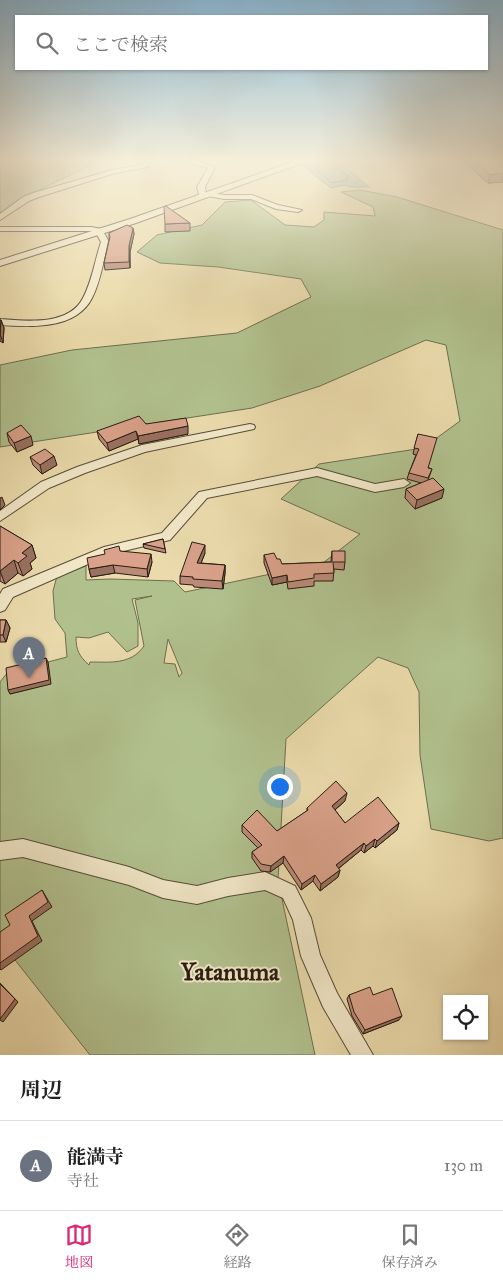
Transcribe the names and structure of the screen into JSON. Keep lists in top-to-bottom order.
{
  "districts": ["Yatanuma"],
  "page": {
    "search": "ここで検索",
    "pins": "A",
    "heading": "周辺",
    "list": [
      {
        "mark": "A",
        "name": "能満寺",
        "note": "寺社",
        "value": "130 m"
      }
    ],
    "nav": ["地図", "経路", "保存済み"]
  }
}
